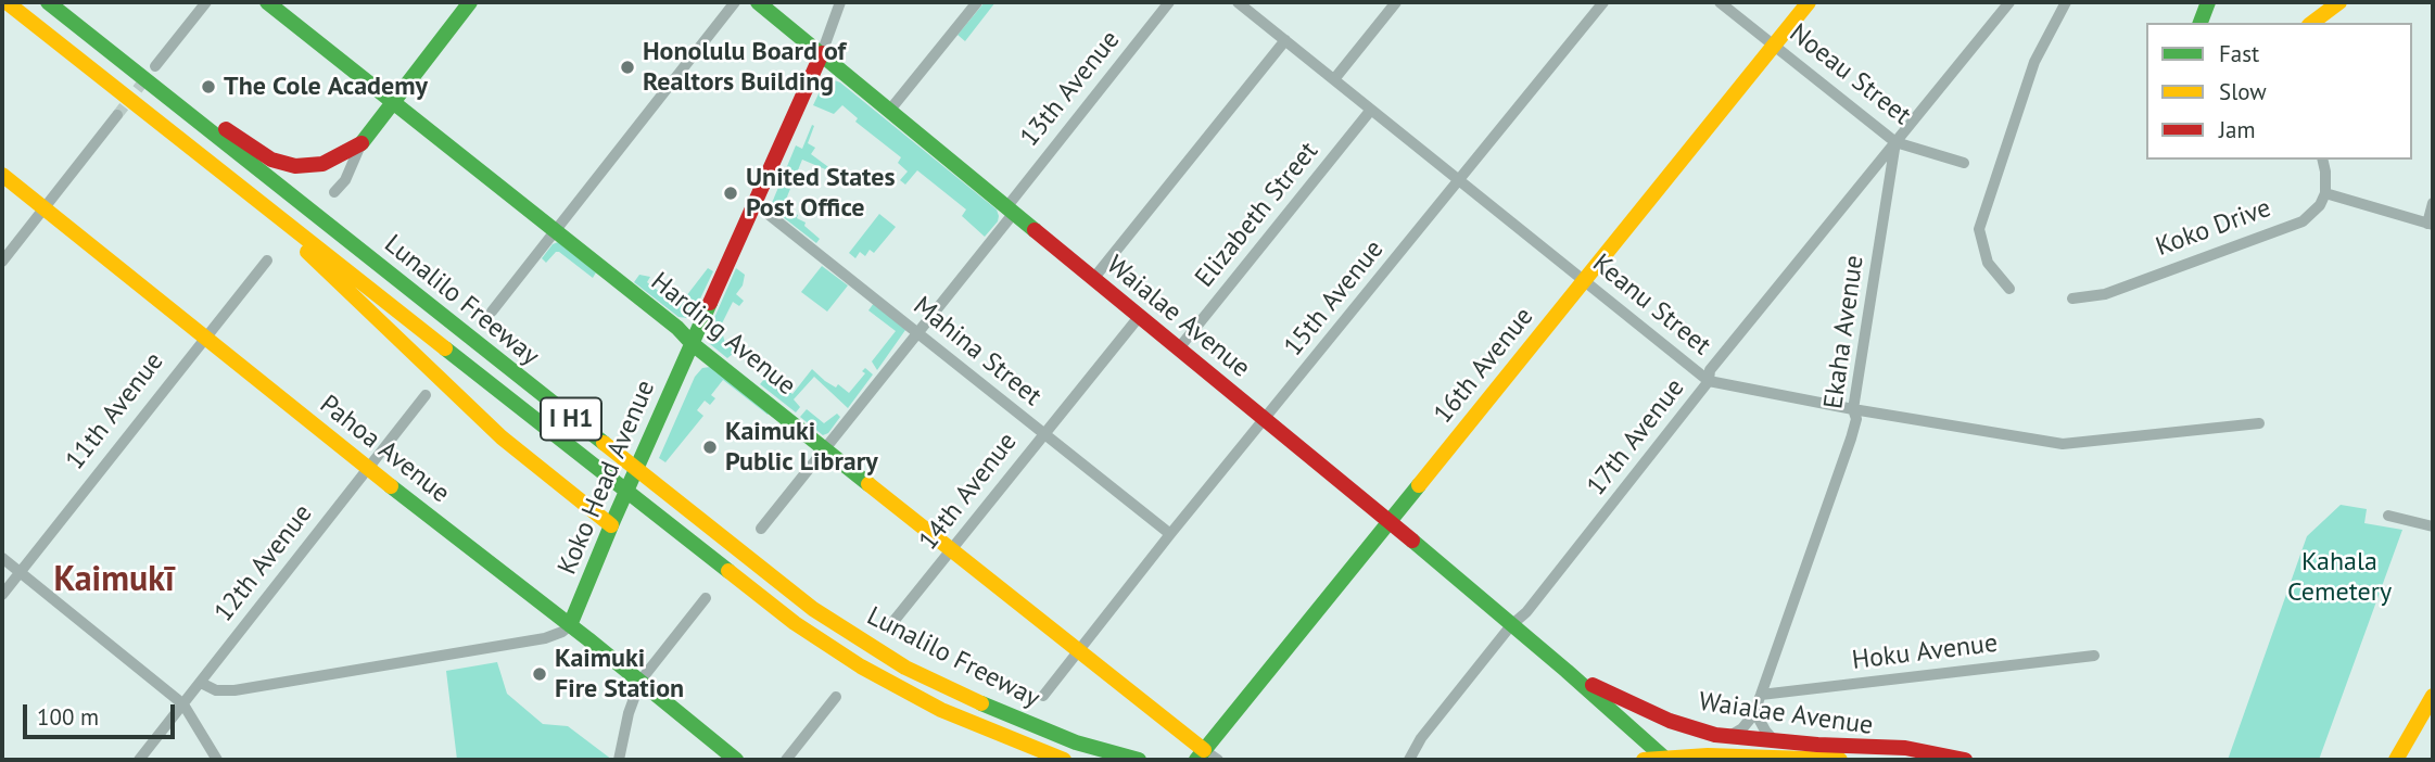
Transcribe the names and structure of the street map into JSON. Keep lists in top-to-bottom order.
{
  "streets": {
    "main road": [
      "Lunalilo Freeway",
      "Waialae Avenue",
      "Harding Avenue",
      "16th Avenue",
      "I H1",
      "Pahoa Avenue",
      "Koko Head Avenue"
    ],
    "street": [
      "Noeau Street",
      "13th Avenue",
      "Elizabeth Street",
      "Koko Drive",
      "15th Avenue",
      "Keanu Street",
      "Ekaha Avenue",
      "Mahina Street",
      "11th Avenue",
      "17th Avenue",
      "14th Avenue",
      "12th Avenue",
      "Hoku Avenue"
    ]
  },
  "crossings": [
    ["Noeau Street", "Ekaha Avenue"],
    ["Noeau Street", "16th Avenue"],
    ["Noeau Street", "17th Avenue"],
    ["13th Avenue", "Waialae Avenue"],
    ["13th Avenue", "Harding Avenue"],
    ["13th Avenue", "Mahina Street"],
    ["Elizabeth Street", "Keanu Street"],
    ["Elizabeth Street", "Waialae Avenue"],
    ["15th Avenue", "Keanu Street"],
    ["15th Avenue", "Waialae Avenue"],
    ["15th Avenue", "Harding Avenue"],
    ["15th Avenue", "Mahina Street"],
    ["Keanu Street", "Ekaha Avenue"],
    ["Keanu Street", "16th Avenue"],
    ["Keanu Street", "17th Avenue"],
    ["Waialae Avenue", "Ekaha Avenue"],
    ["Waialae Avenue", "16th Avenue"],
    ["Waialae Avenue", "17th Avenue"],
    ["Waialae Avenue", "Koko Head Avenue"],
    ["Waialae Avenue", "14th Avenue"],
    ["Ekaha Avenue", "17th Avenue"],
    ["Ekaha Avenue", "Hoku Avenue"],
    ["Harding Avenue", "16th Avenue"],
    ["Harding Avenue", "Koko Head Avenue"],
    ["Harding Avenue", "14th Avenue"],
    ["Mahina Street", "Koko Head Avenue"],
    ["Mahina Street", "14th Avenue"],
    ["11th Avenue", "Pahoa Avenue"],
    ["Pahoa Avenue", "Koko Head Avenue"],
    ["Pahoa Avenue", "12th Avenue"]
  ],
  "districts": ["Kaimukī"],
  "parks": ["Kahala Cemetery"],
  "places": [
    "Honolulu Board of Realtors Building",
    "The Cole Academy",
    "United States Post Office",
    "Kaimuki Public Library",
    "Kaimuki Fire Station"
  ],
  "legend": ["Fast", "Slow", "Jam"],
  "scale_bar": "100 m"
}
